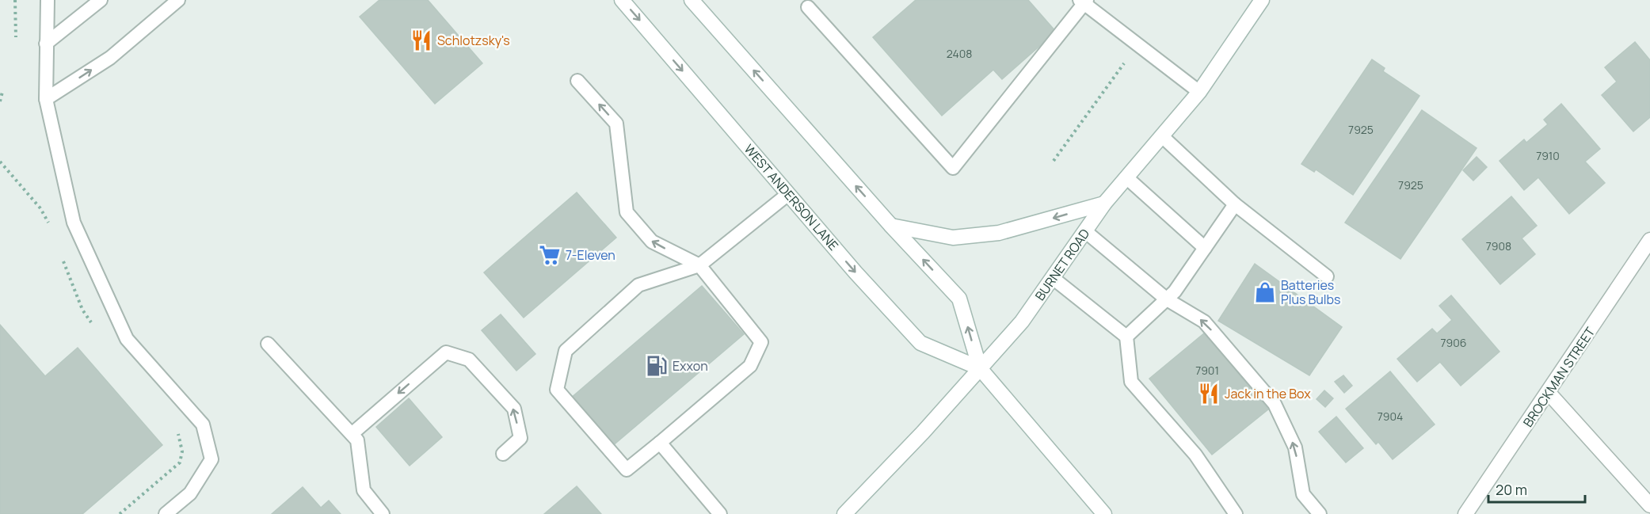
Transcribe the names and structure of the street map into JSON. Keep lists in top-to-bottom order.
{
  "streets": {
    "main road": ["WEST ANDERSON LANE", "BURNET ROAD", "BROCKMAN STREET"]
  },
  "crossings": [
    ["WEST ANDERSON LANE", "BURNET ROAD"]
  ],
  "places": {
    "restaurant": ["Schlotzsky's", "Jack in the Box"],
    "supermarket": ["7-Eleven"],
    "shop": ["Batteries Plus Bulbs"],
    "fuel station": ["Exxon"]
  },
  "house_numbers": [
    "2408",
    "7925",
    "7910",
    "7925",
    "7908",
    "7906",
    "7901",
    "7904"
  ],
  "scale_bar": "20 m"
}
